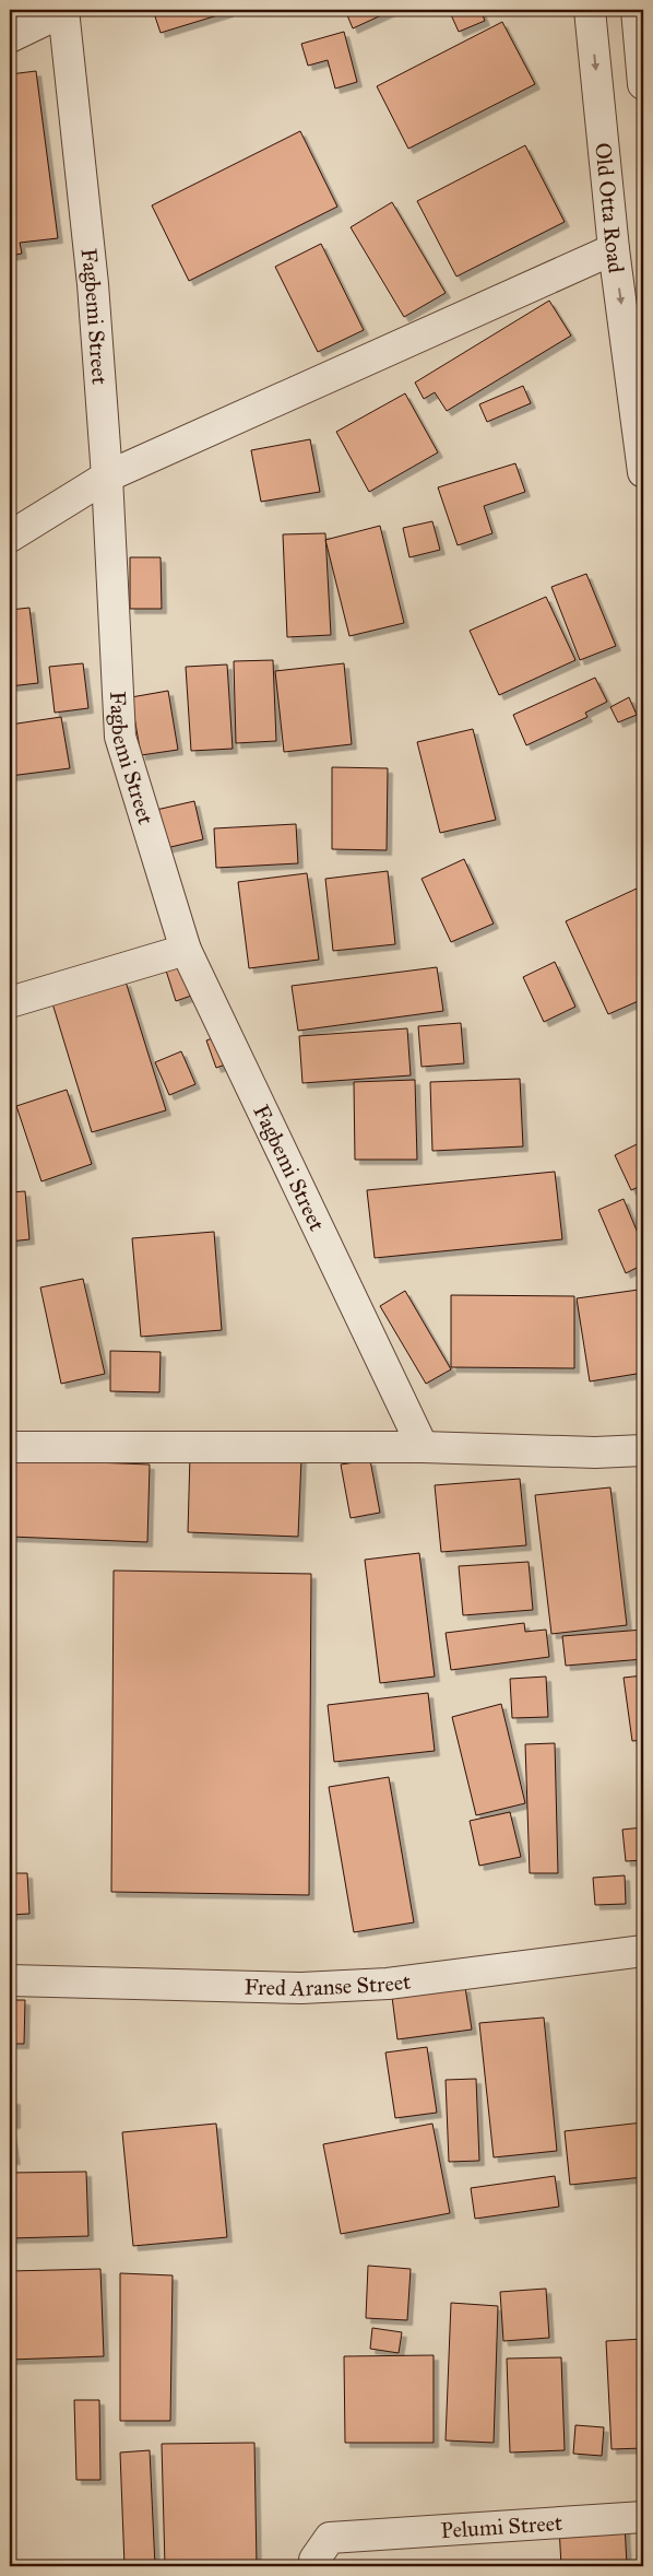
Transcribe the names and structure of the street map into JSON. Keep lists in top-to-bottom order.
{
  "streets": {
    "street": [
      "Old Otta Road",
      "Fagbemi Street",
      "Fred Aranse Street",
      "Pelumi Street"
    ]
  },
  "one_way": ["Old Otta Road"]
}
